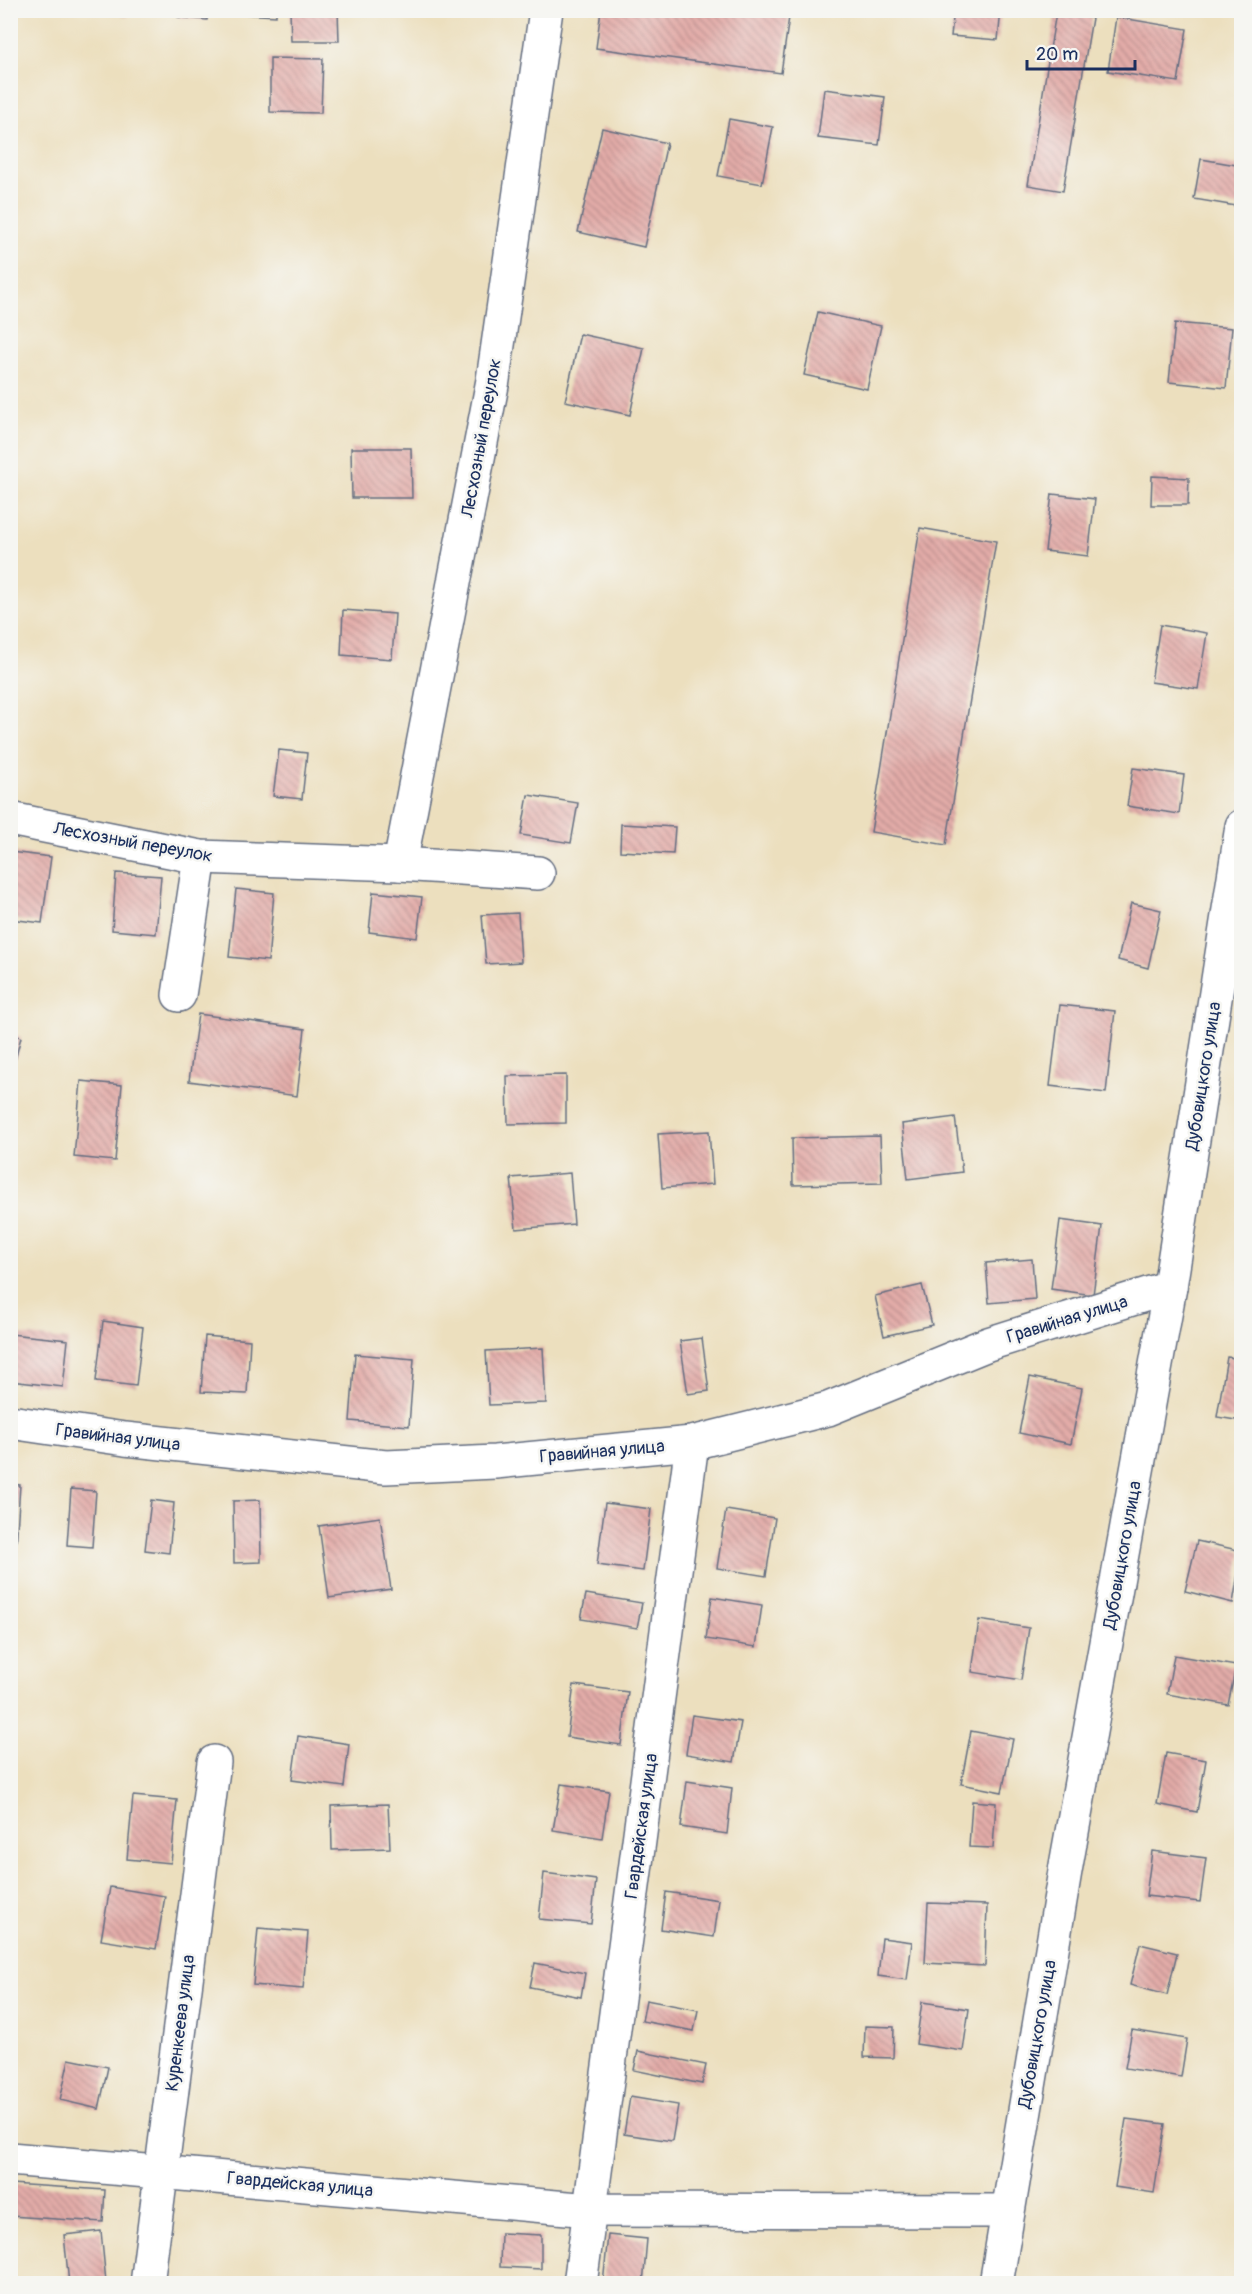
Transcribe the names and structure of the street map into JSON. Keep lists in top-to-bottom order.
{
  "streets": {
    "street": [
      "Лесхозный переулок",
      "Дубовицкого улица",
      "Гравийная улица",
      "Гвардейская улица",
      "Куренкеева улица"
    ]
  },
  "crossings": [
    ["Дубовицкого улица", "Гравийная улица"],
    ["Дубовицкого улица", "Гвардейская улица"],
    ["Гравийная улица", "Гвардейская улица"],
    ["Гвардейская улица", "Куренкеева улица"]
  ],
  "scale_bar": "20 m"
}
